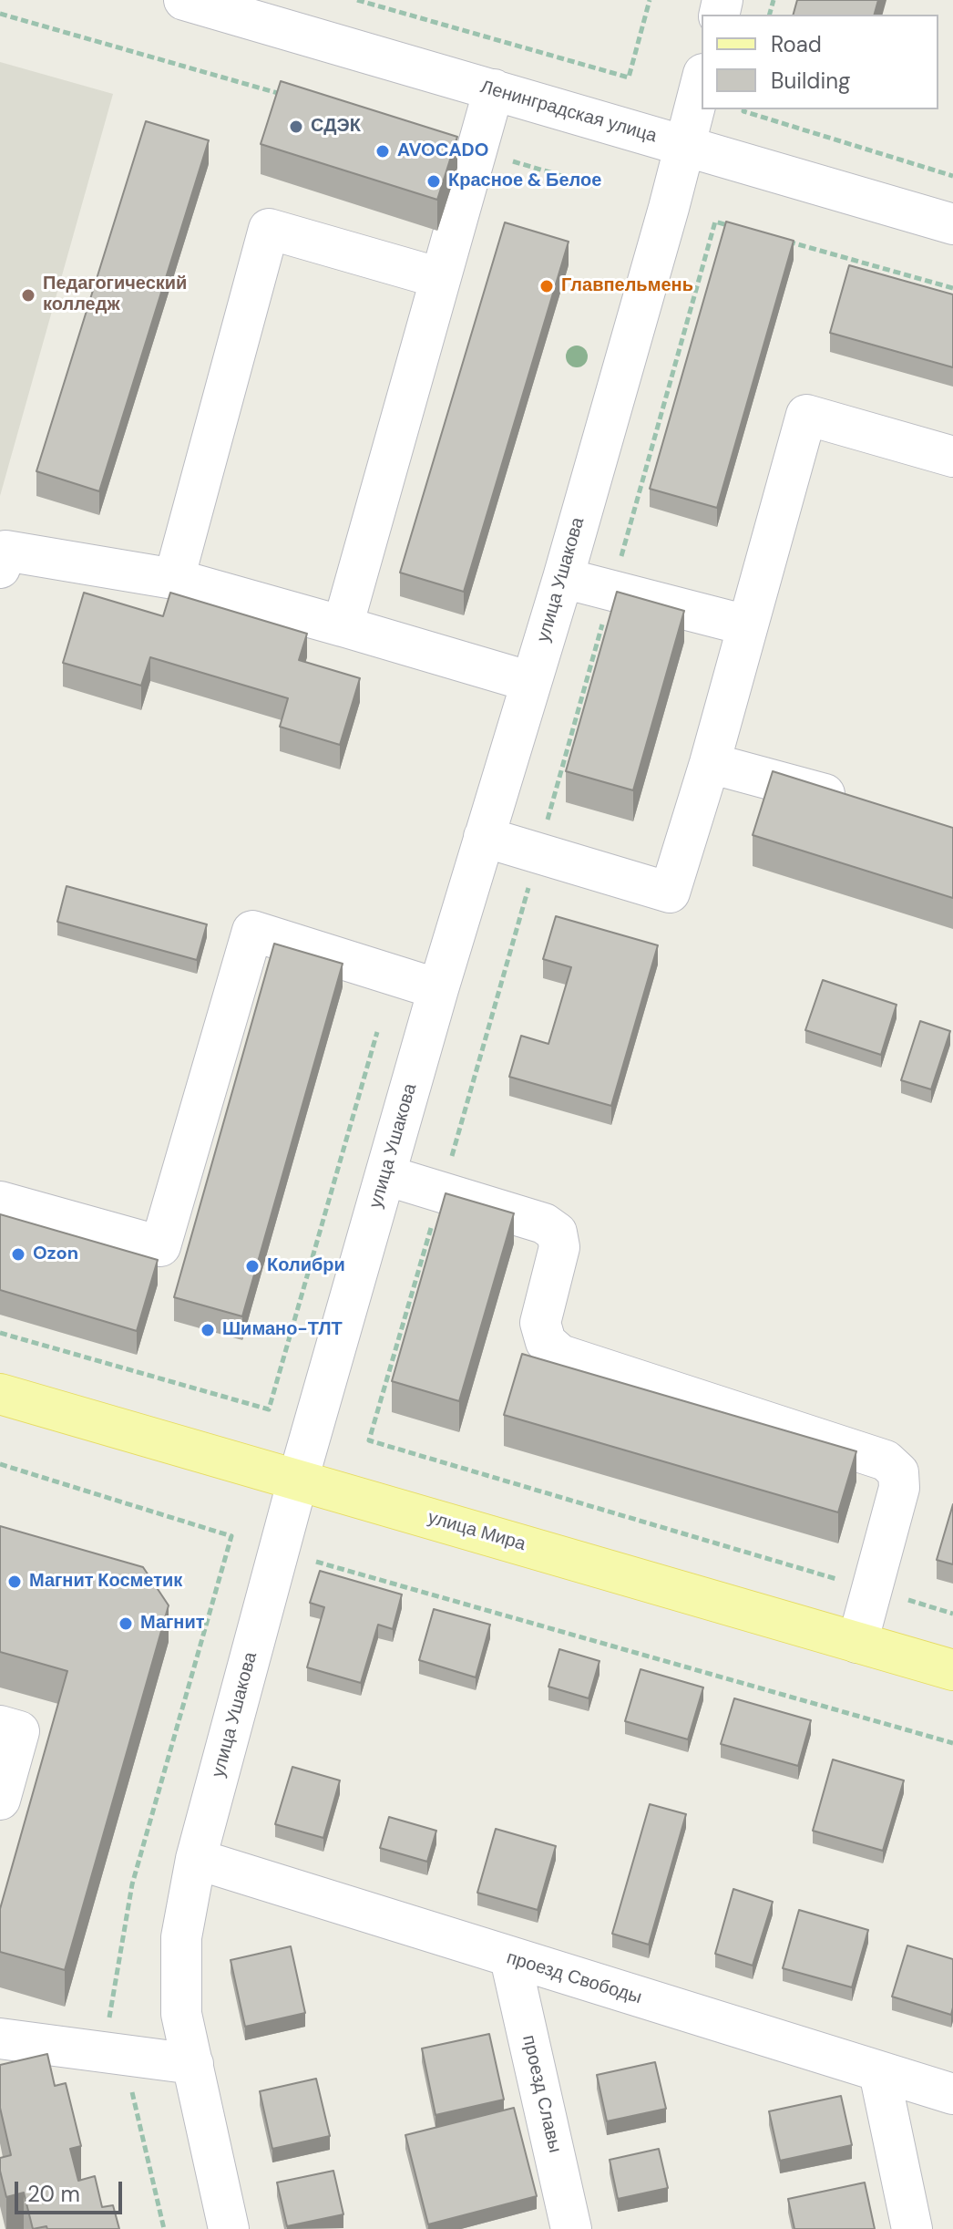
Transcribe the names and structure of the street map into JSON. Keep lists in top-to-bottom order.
{
  "streets": {
    "main road": ["улица Мира"],
    "street": [
      "Ленинградская улица",
      "улица Ушакова",
      "проезд Свободы",
      "проезд Славы"
    ]
  },
  "crossings": [
    ["Ленинградская улица", "улица Ушакова"],
    ["улица Ушакова", "улица Мира"],
    ["улица Ушакова", "проезд Свободы"],
    ["проезд Свободы", "проезд Славы"]
  ],
  "places": [
    "СДЭК",
    "AVOCADO",
    "Красное & Белое",
    "Главпельмень",
    "Педагогический колледж",
    "Ozon",
    "Колибри",
    "Шимано-ТЛТ",
    "Магнит Косметик",
    "Магнит"
  ],
  "legend": ["Road", "Building"],
  "scale_bar": "20 m"
}
